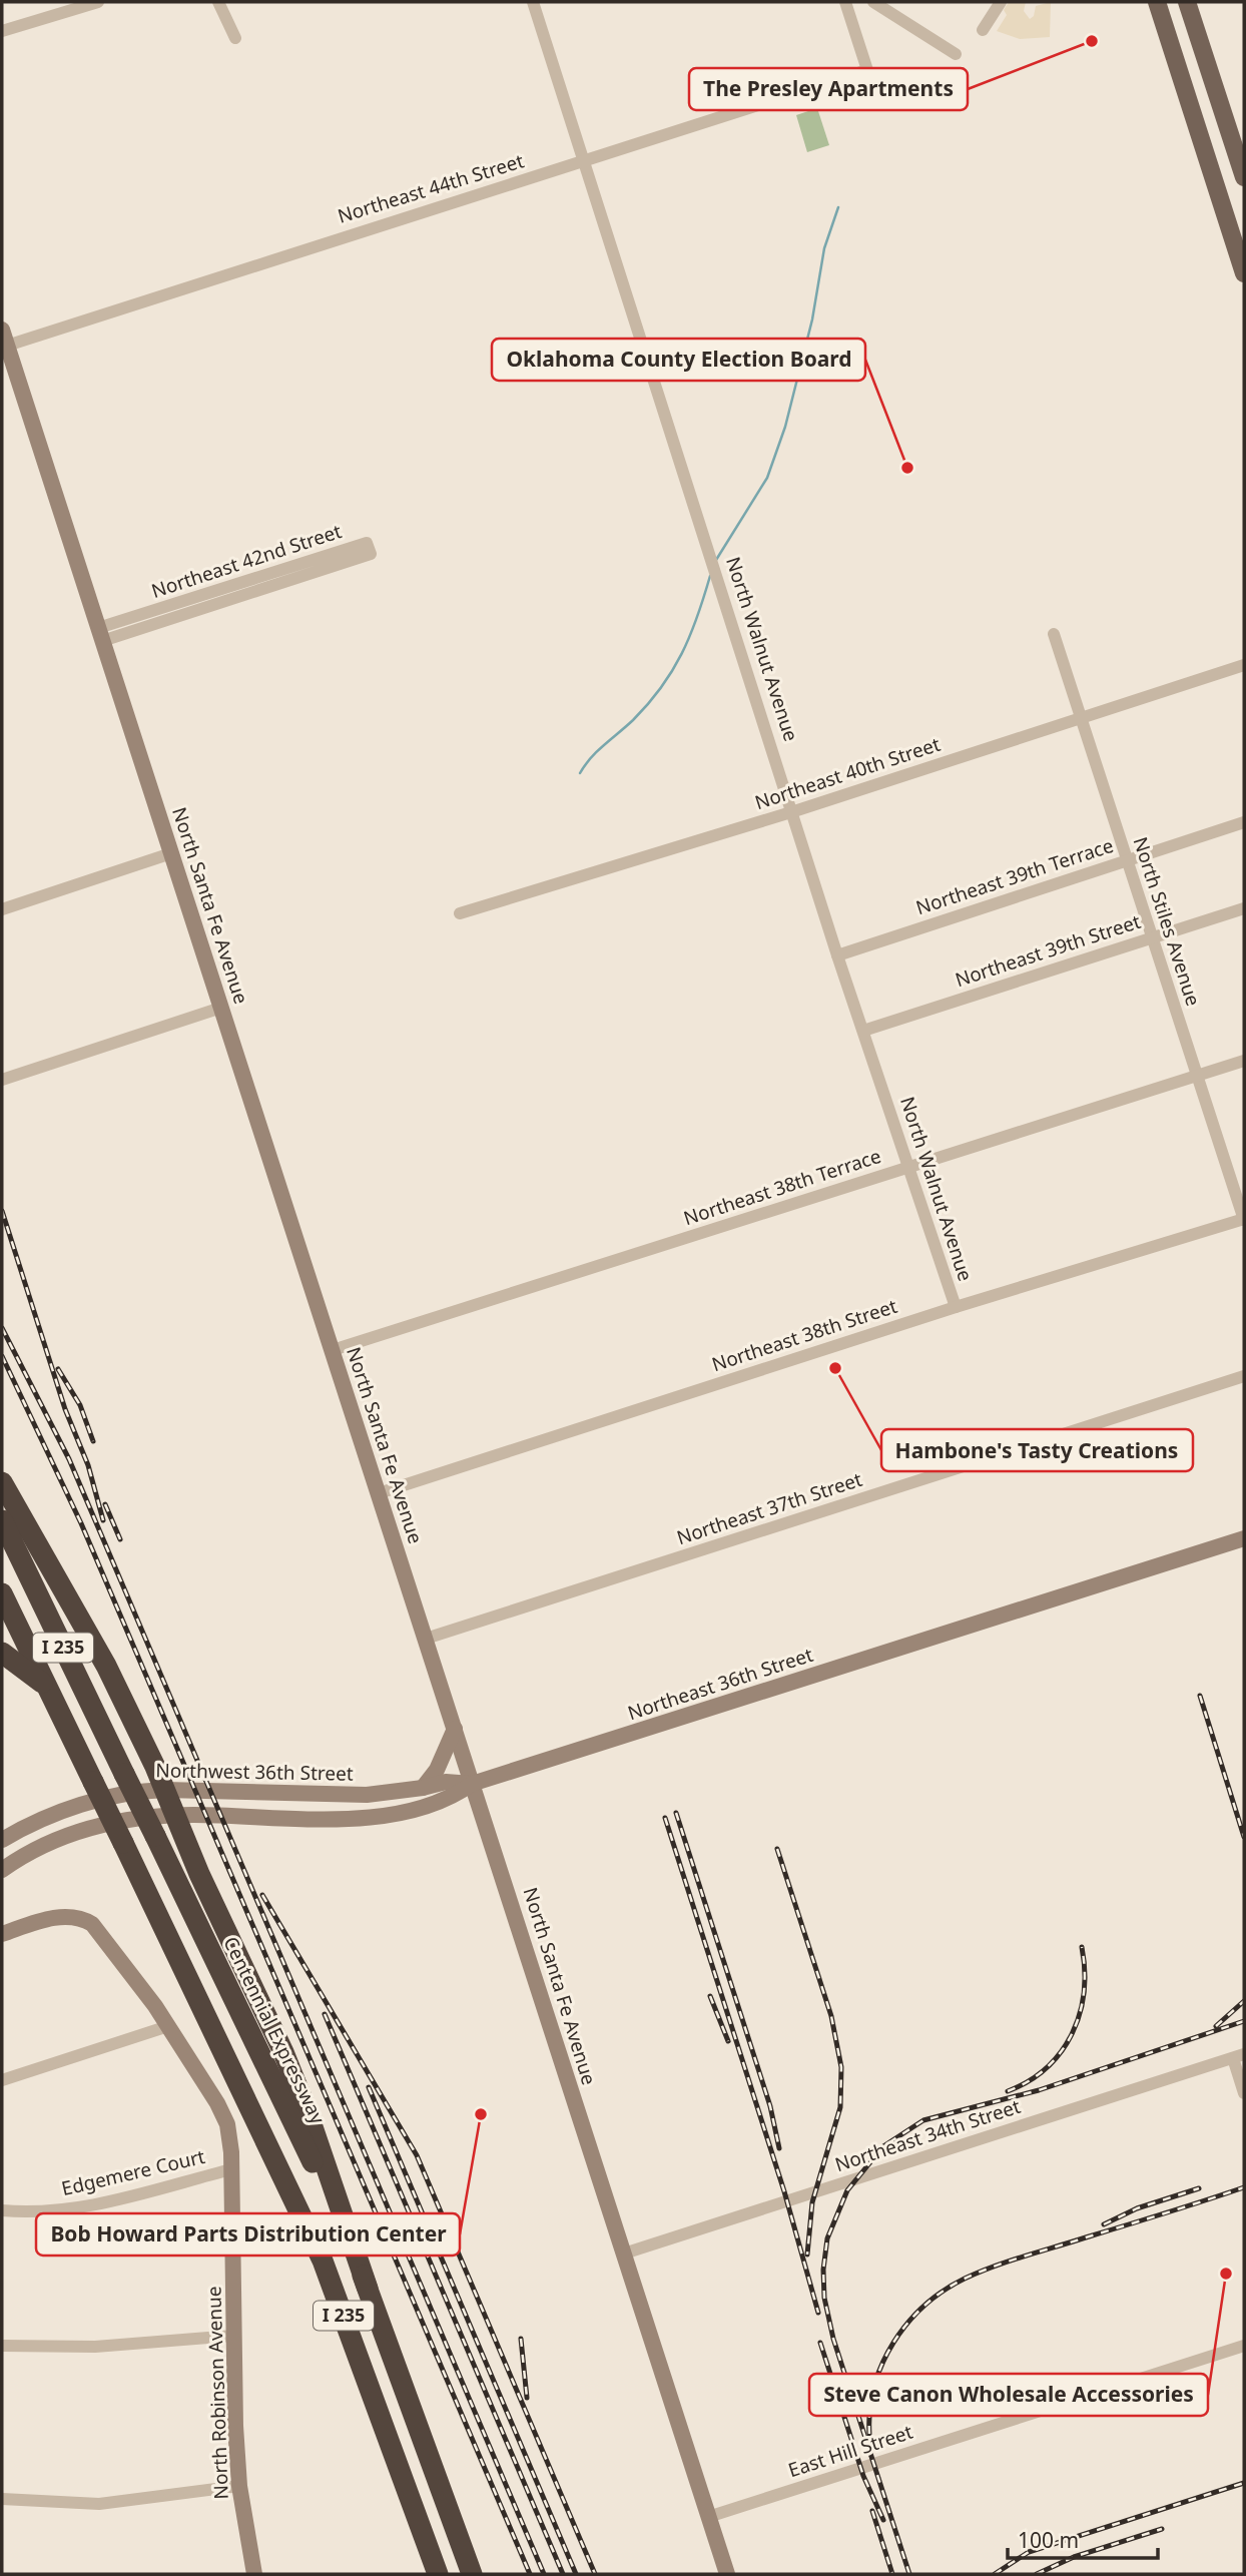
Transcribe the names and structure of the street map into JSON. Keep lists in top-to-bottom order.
{
  "streets": {
    "highway": ["I 235", "Centennial Expressway"],
    "main road": [
      "North Santa Fe Avenue",
      "Northeast 36th Street",
      "Northwest 36th Street",
      "North Robinson Avenue"
    ],
    "street": [
      "Northeast 44th Street",
      "Northeast 42nd Street",
      "North Walnut Avenue",
      "Northeast 40th Street",
      "Northeast 39th Terrace",
      "North Stiles Avenue",
      "Northeast 39th Street",
      "Northeast 38th Terrace",
      "Northeast 38th Street",
      "Northeast 37th Street",
      "Northeast 34th Street",
      "Edgemere Court",
      "East Hill Street"
    ]
  },
  "crossings": [
    ["Northeast 44th Street", "North Walnut Avenue"],
    ["Northeast 44th Street", "North Santa Fe Avenue"],
    ["Northeast 42nd Street", "North Santa Fe Avenue"],
    ["North Walnut Avenue", "Northeast 40th Street"],
    ["North Walnut Avenue", "Northeast 39th Terrace"],
    ["North Walnut Avenue", "Northeast 39th Street"],
    ["North Walnut Avenue", "Northeast 38th Terrace"],
    ["North Walnut Avenue", "Northeast 38th Street"],
    ["Northeast 40th Street", "North Stiles Avenue"],
    ["Northeast 39th Terrace", "North Stiles Avenue"],
    ["North Santa Fe Avenue", "Northeast 38th Terrace"],
    ["North Santa Fe Avenue", "Northeast 38th Street"],
    ["North Santa Fe Avenue", "Northeast 37th Street"],
    ["North Santa Fe Avenue", "Northeast 36th Street"],
    ["North Santa Fe Avenue", "Northwest 36th Street"],
    ["North Santa Fe Avenue", "Northeast 34th Street"],
    ["North Santa Fe Avenue", "East Hill Street"],
    ["North Stiles Avenue", "Northeast 39th Street"],
    ["North Stiles Avenue", "Northeast 38th Terrace"],
    ["North Stiles Avenue", "Northeast 38th Street"],
    ["Northeast 36th Street", "Northwest 36th Street"],
    ["Edgemere Court", "North Robinson Avenue"]
  ],
  "places": [
    "The Presley Apartments",
    "Oklahoma County Election Board",
    "Hambone's Tasty Creations",
    "Bob Howard Parts Distribution Center",
    "Steve Canon Wholesale Accessories"
  ],
  "scale_bar": "100 m"
}
